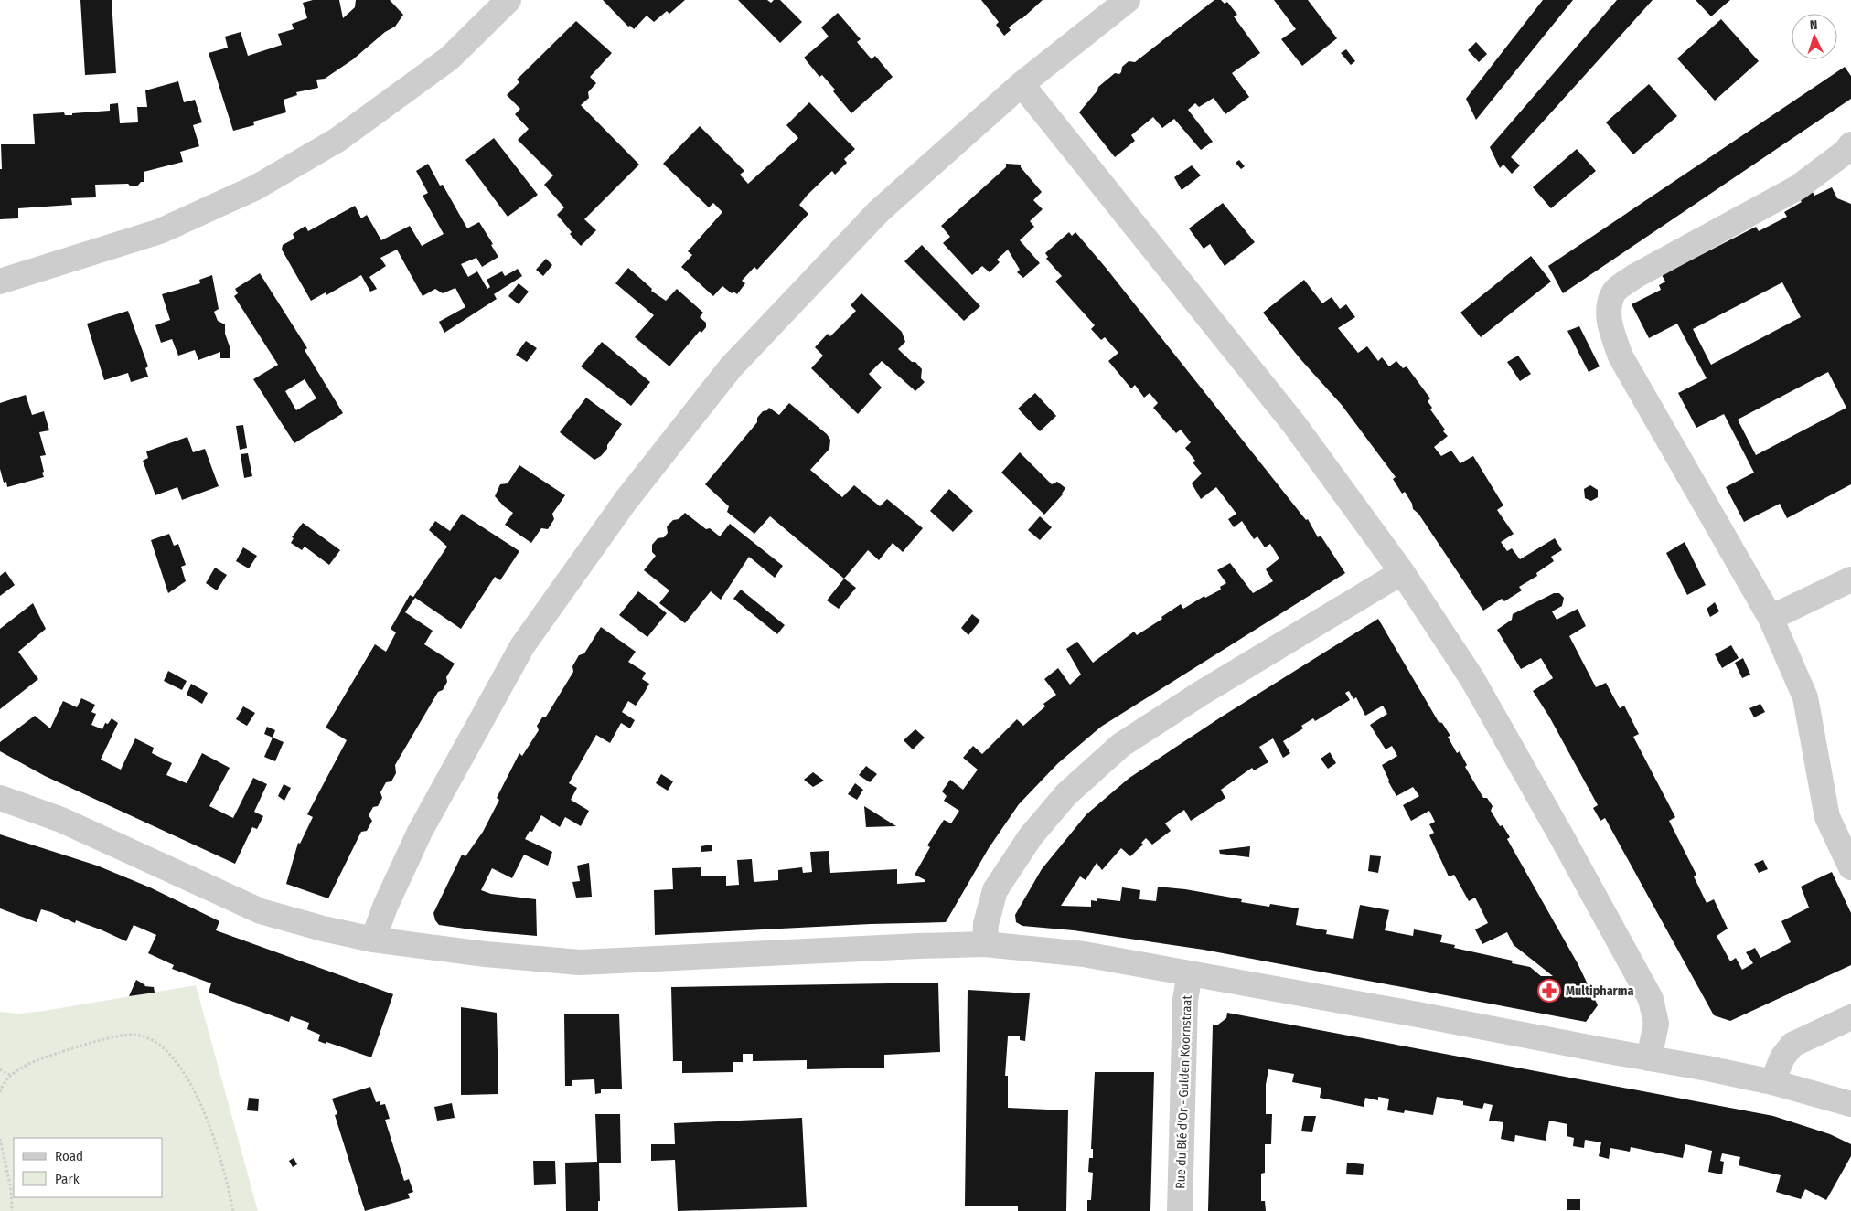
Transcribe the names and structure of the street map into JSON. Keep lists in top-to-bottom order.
{
  "streets": {
    "street": ["Rue du Blé d'Or - Gulden Koornstraat"]
  },
  "places": {
    "pharmacy": ["Multipharma"]
  },
  "legend": ["Road", "Park"],
  "north": "top"
}
